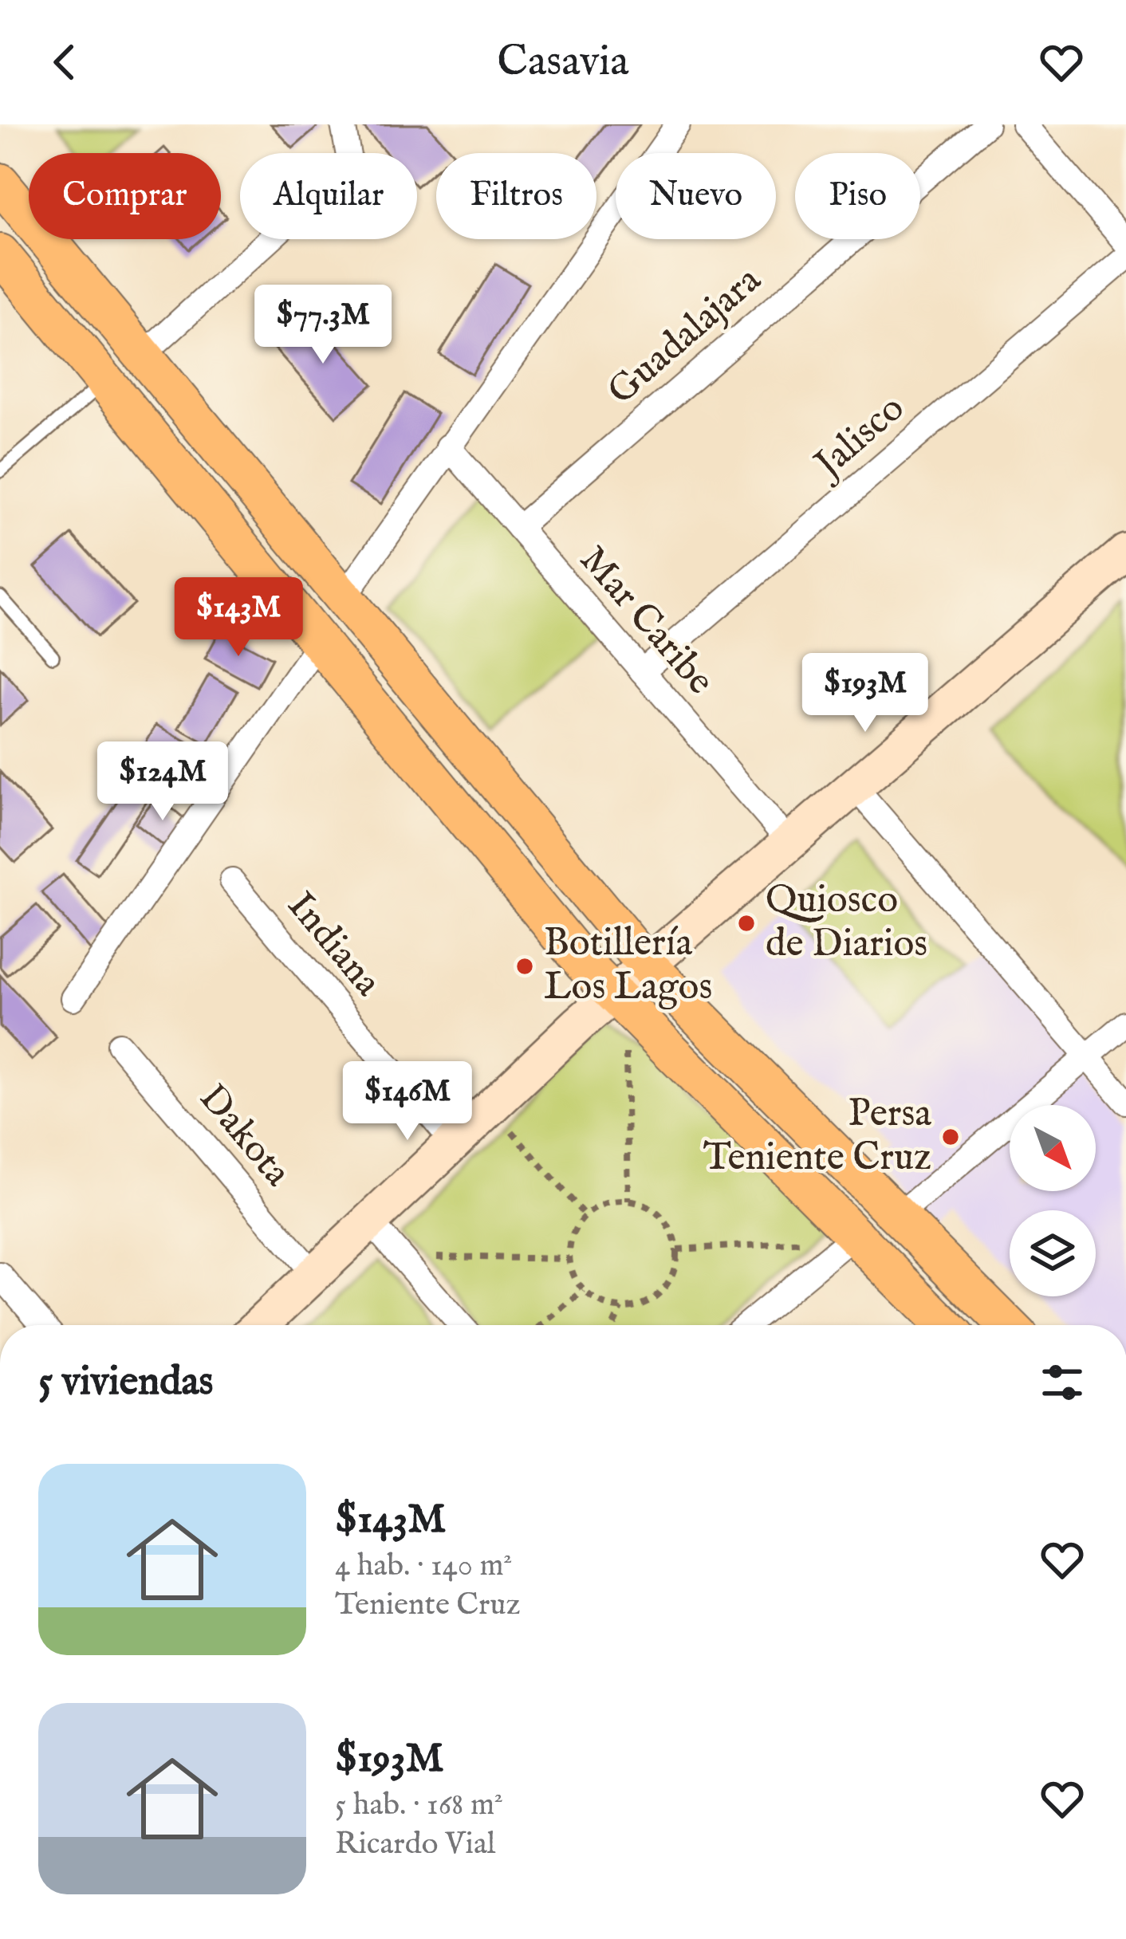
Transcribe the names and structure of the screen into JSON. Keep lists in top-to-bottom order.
{
  "streets": {
    "street": [
      "Guadalajara",
      "Jalisco",
      "Mar Caribe",
      "Indiana",
      "Dakota"
    ]
  },
  "crossings": [
    ["Guadalajara", "Mar Caribe"],
    ["Jalisco", "Mar Caribe"]
  ],
  "places": ["Quiosco de Diarios", "Botillería Los Lagos", "Persa Teniente Cruz"],
  "north": "bottom right",
  "page": {
    "header": "Casavia",
    "chip": [
      "Comprar",
      "Alquilar",
      "Filtros",
      "Nuevo",
      "Piso"
    ],
    "price": [
      "$77.3M",
      "$143M",
      "$193M",
      "$124M",
      "$146M"
    ],
    "heading": "5 viviendas",
    "list": [
      {
        "name": "$143M",
        "note": "4 hab. · 140 m² · Teniente Cruz"
      },
      {
        "name": "$193M",
        "note": "5 hab. · 168 m² · Ricardo Vial"
      }
    ]
  }
}
